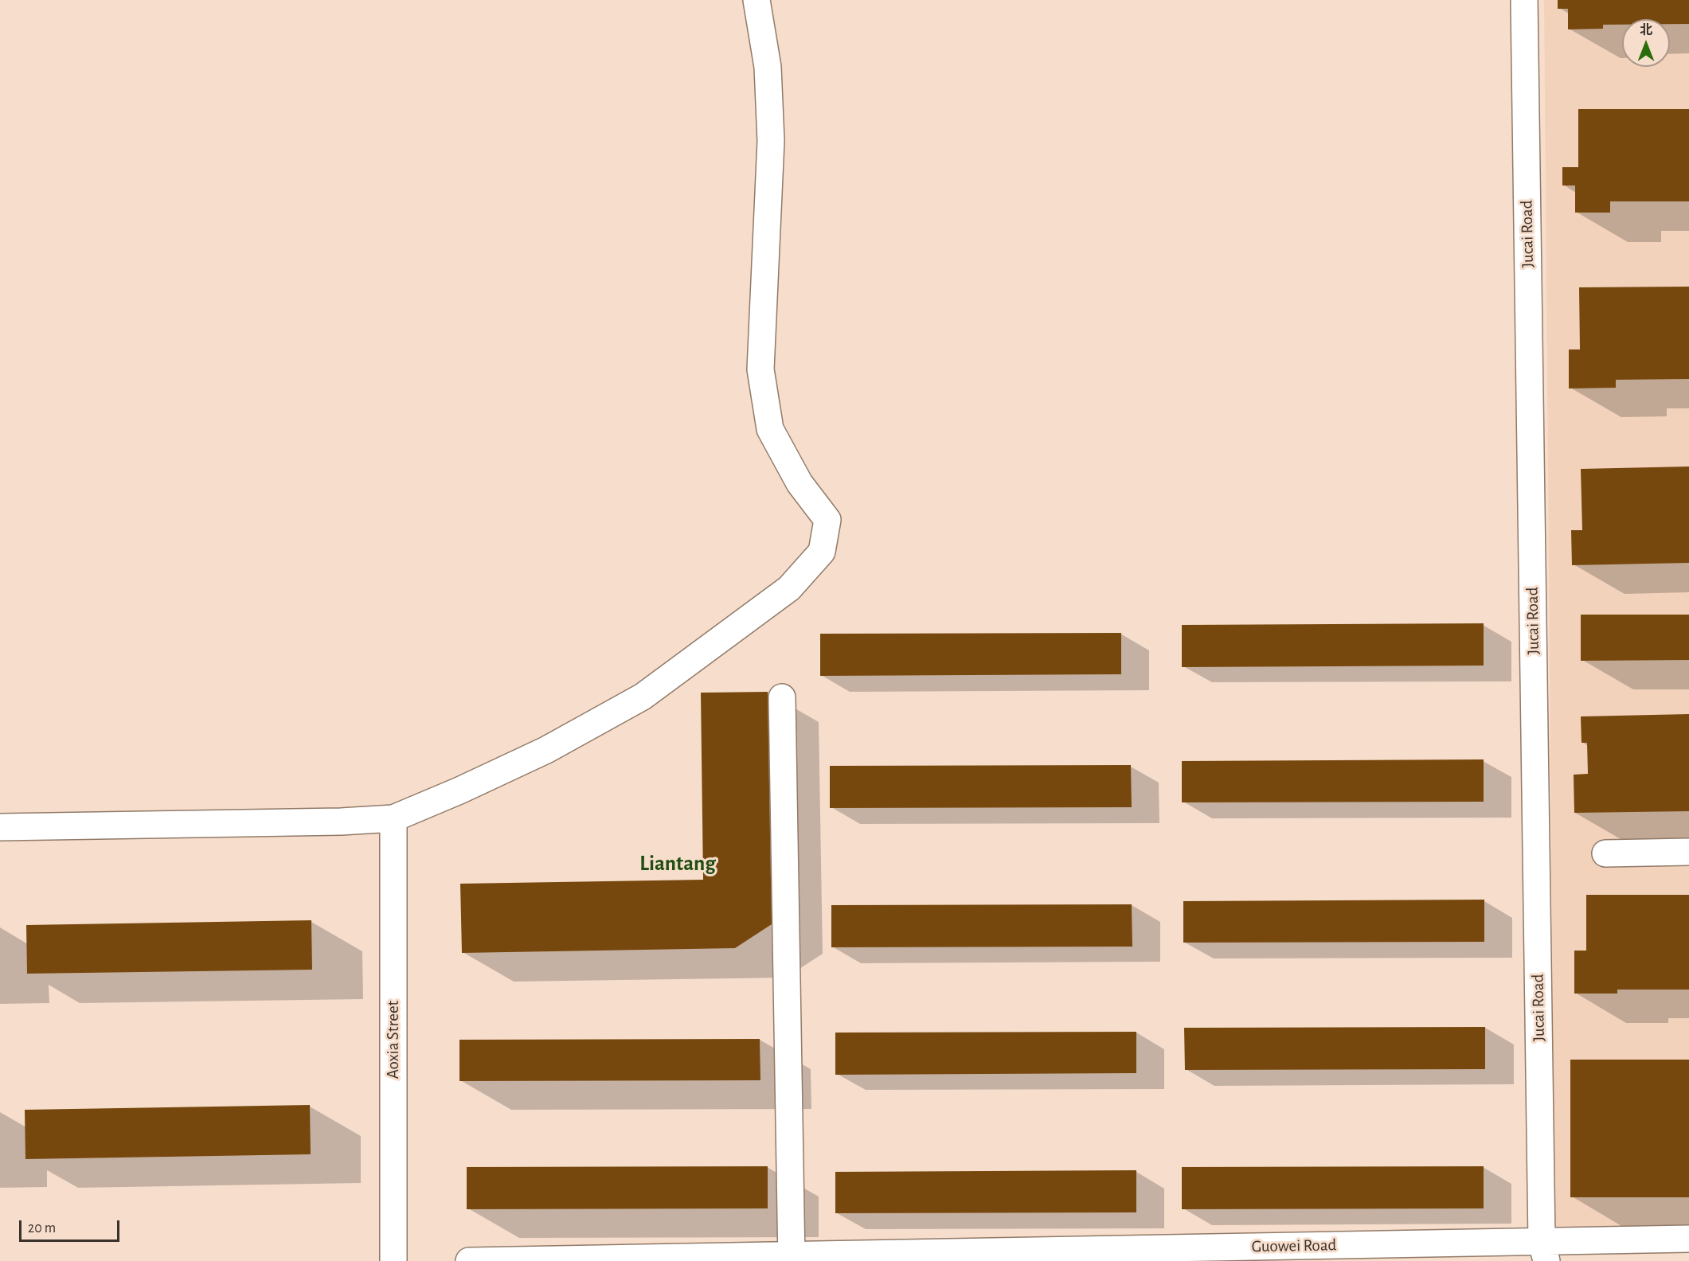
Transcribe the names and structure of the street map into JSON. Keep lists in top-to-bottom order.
{
  "streets": {
    "street": ["Jucai Road", "Aoxia Street", "Guowei Road"]
  },
  "crossings": [
    ["Jucai Road", "Guowei Road"]
  ],
  "districts": ["Liantang"],
  "scale_bar": "20 m",
  "north": "top"
}
